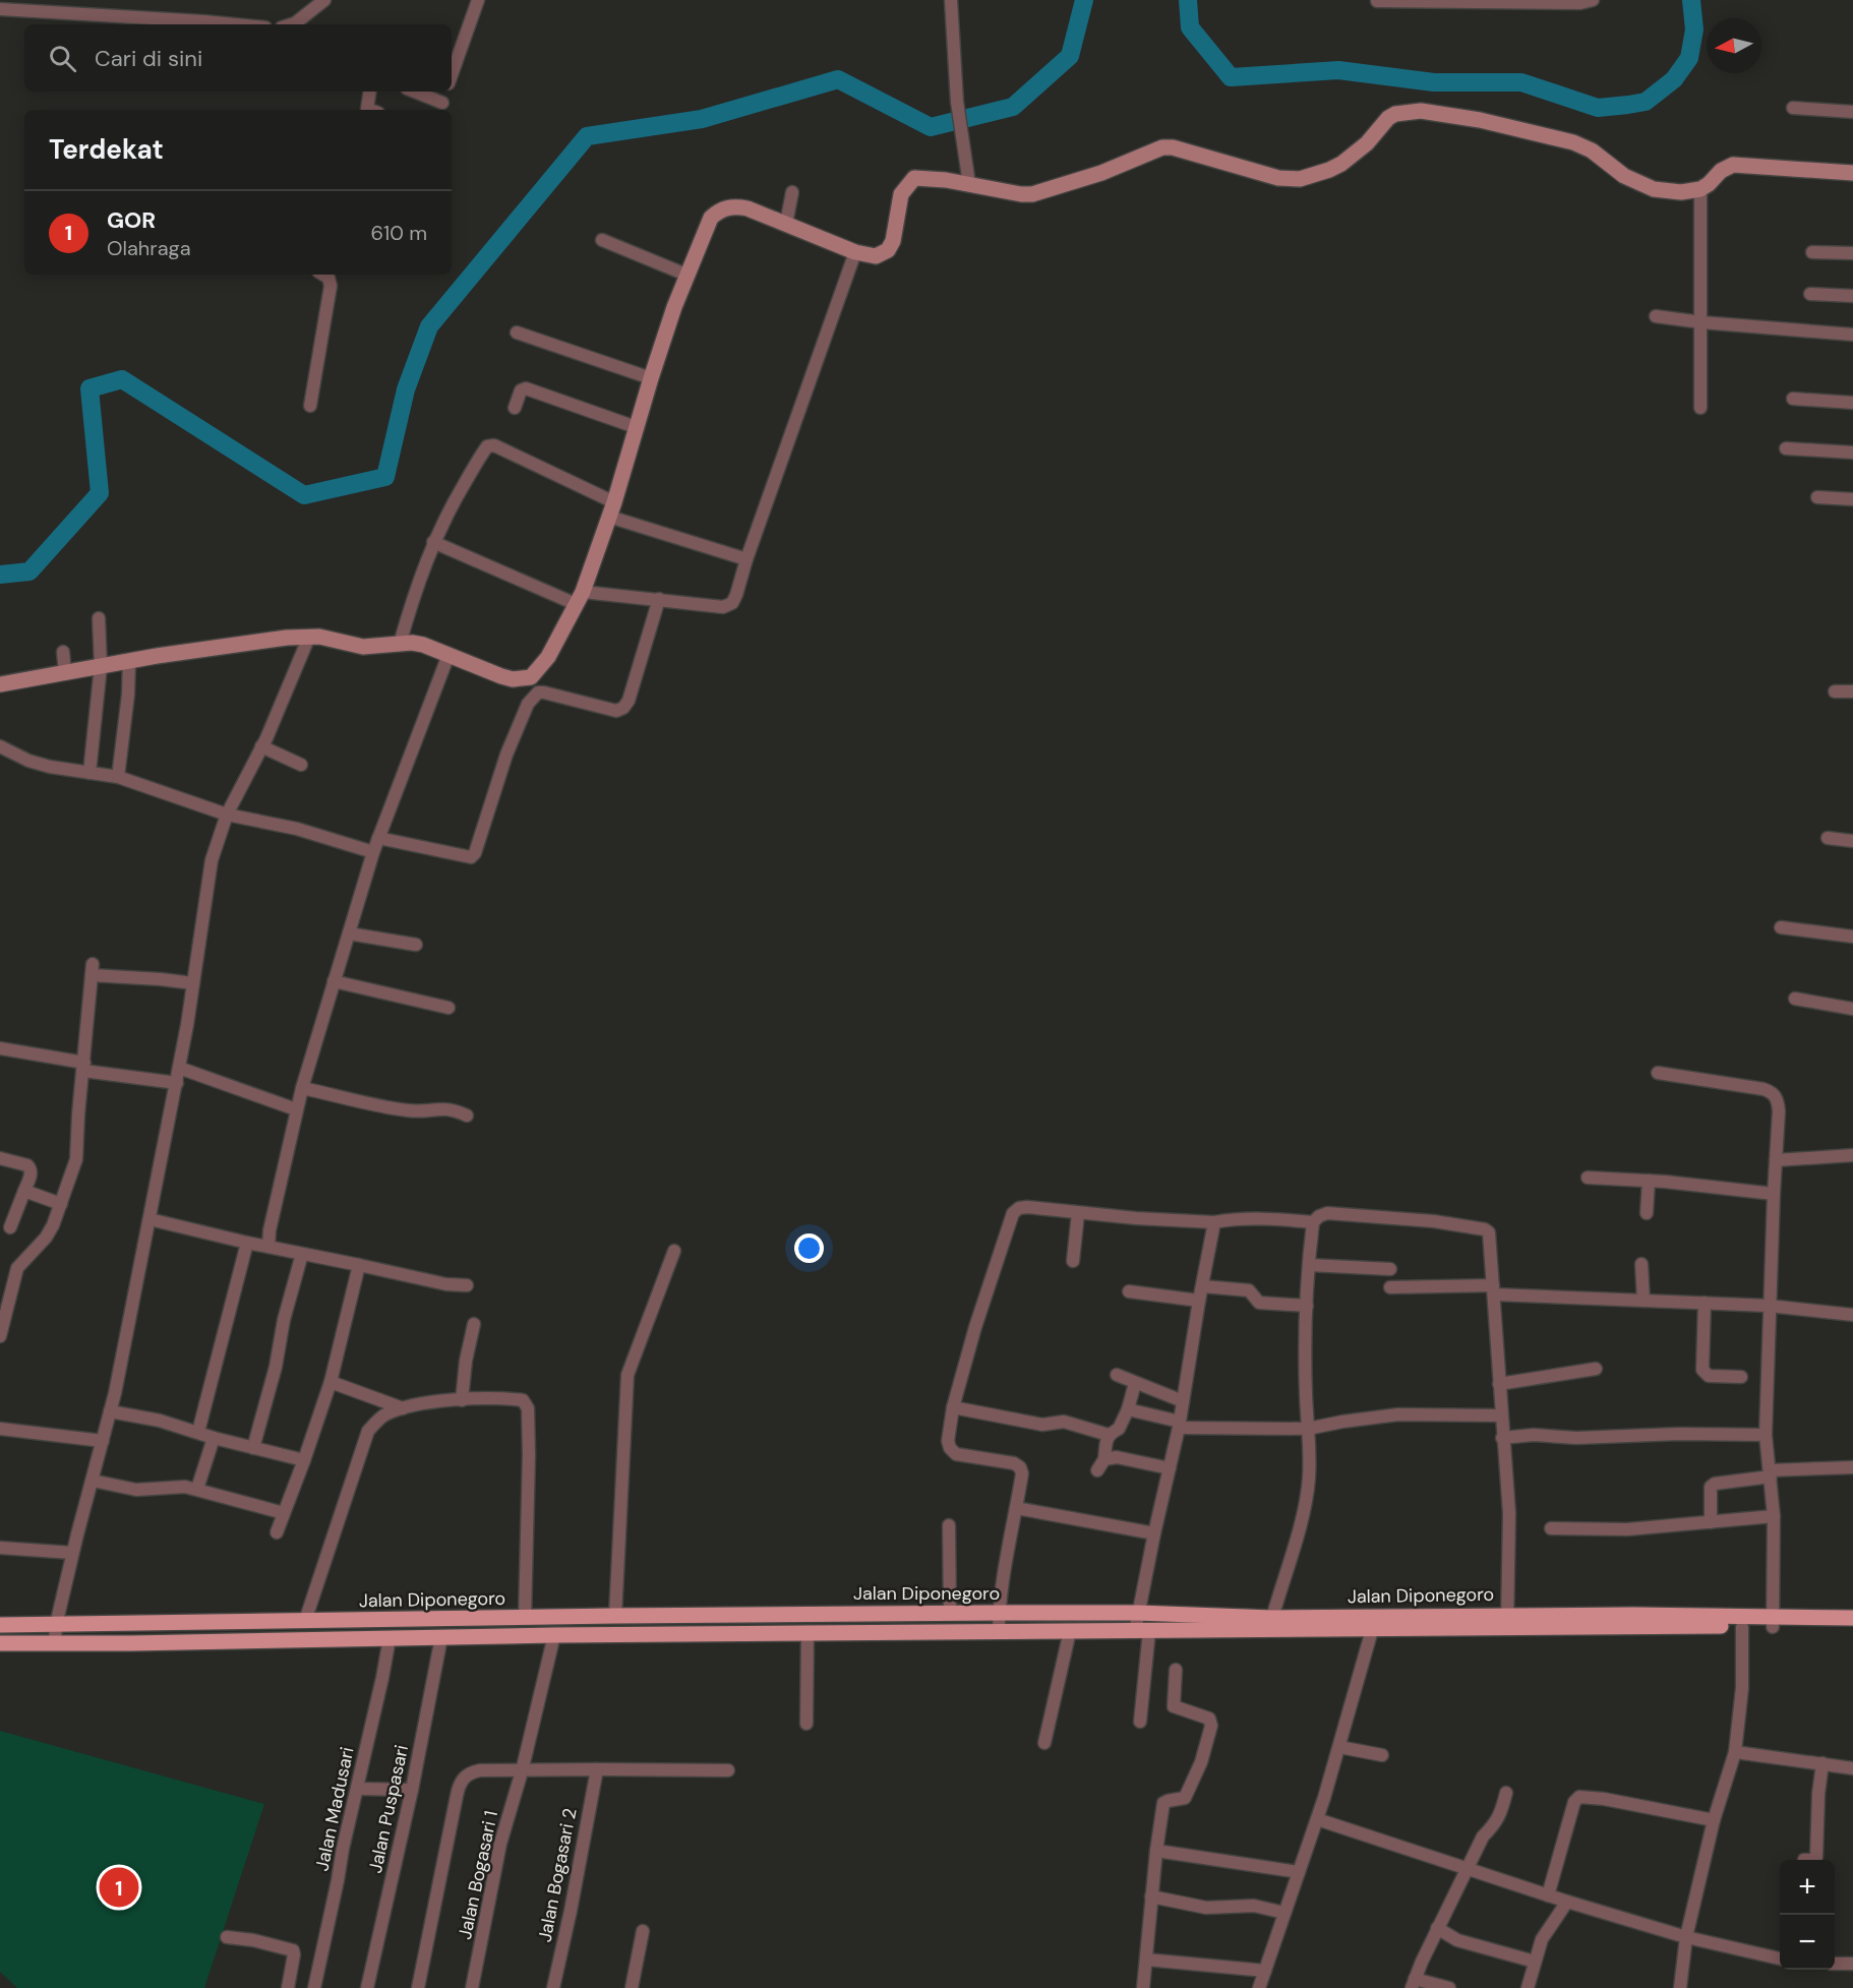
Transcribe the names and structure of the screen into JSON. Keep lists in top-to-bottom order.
{
  "streets": {
    "main road": ["Jalan Diponegoro"],
    "street": [
      "Jalan Madusari",
      "Jalan Puspasari",
      "Jalan Bogasari 1",
      "Jalan Bogasari 2"
    ]
  },
  "crossings": [
    ["Jalan Diponegoro", "Jalan Madusari"],
    ["Jalan Diponegoro", "Jalan Puspasari"],
    ["Jalan Diponegoro", "Jalan Bogasari 1"]
  ],
  "north": "left",
  "page": {
    "search": "Cari di sini",
    "heading": "Terdekat",
    "list": [
      {
        "mark": "1",
        "name": "GOR",
        "note": "Olahraga",
        "value": "610 m"
      }
    ],
    "map_buttons": ["+", "−"],
    "pins": "1"
  }
}
